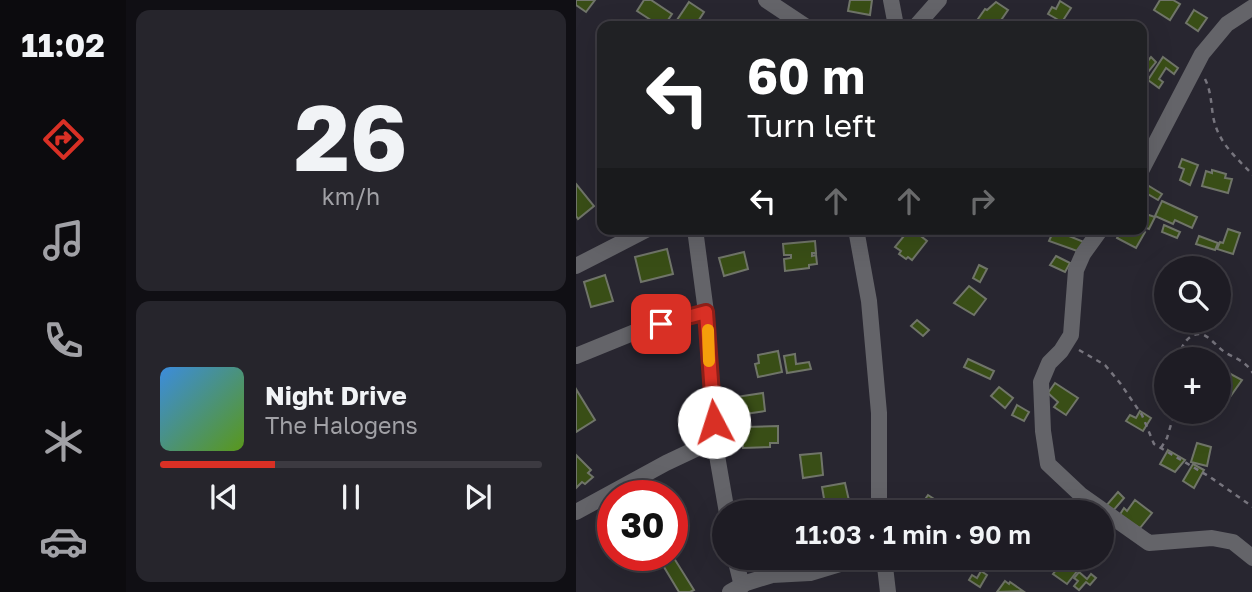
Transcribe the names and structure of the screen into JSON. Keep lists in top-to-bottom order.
{
  "page": {
    "tabs": "11:02",
    "tile": ["26", "km/h"],
    "turn": ["60 m", "Turn left"],
    "map_buttons": "+",
    "song": ["Night Drive", "The Halogens"],
    "limit": "30",
    "trip": "11:03 · 1 min · 90 m"
  }
}
